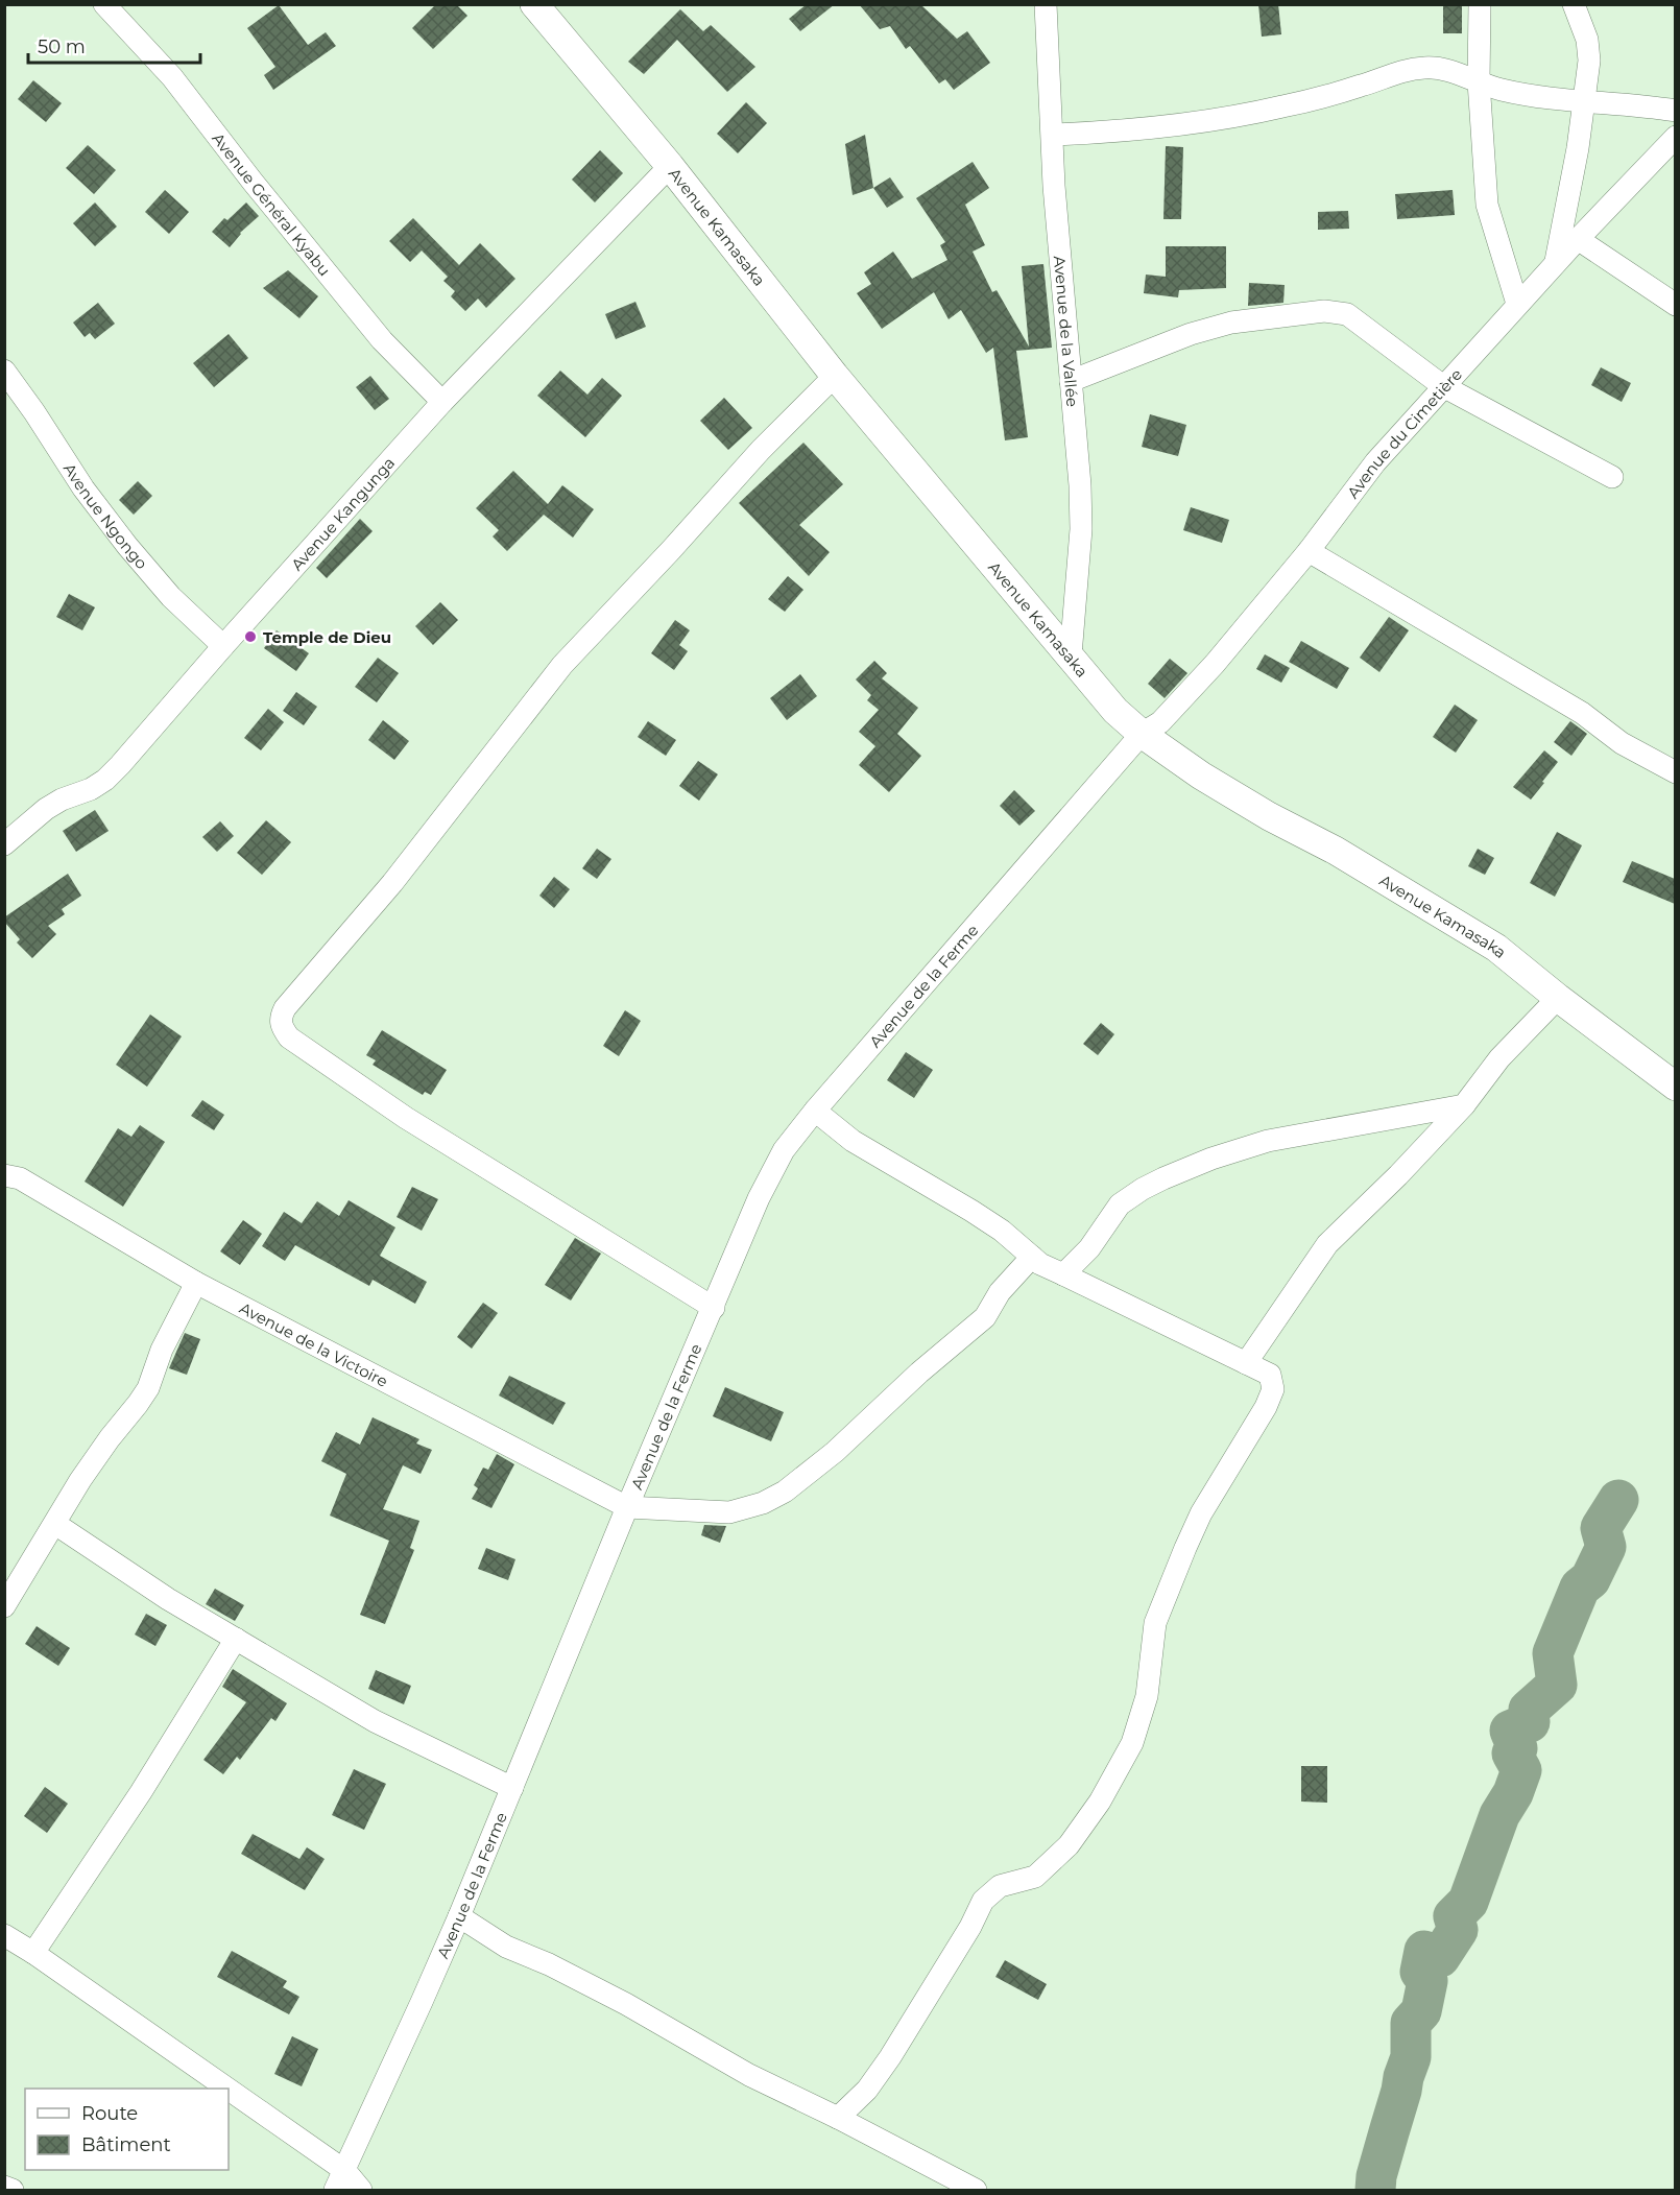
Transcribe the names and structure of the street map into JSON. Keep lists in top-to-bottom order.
{
  "streets": {
    "street": [
      "Avenue Général Kyabu",
      "Avenue Kamasaka",
      "Avenue de la Vallée",
      "Avenue du Cimetière",
      "Avenue Kangunga",
      "Avenue Ngongo",
      "Avenue de la Ferme",
      "Avenue de la Victoire"
    ]
  },
  "crossings": [
    ["Avenue Général Kyabu", "Avenue Kangunga"],
    ["Avenue Kamasaka", "Avenue de la Vallée"],
    ["Avenue Kamasaka", "Avenue du Cimetière"],
    ["Avenue Kamasaka", "Avenue Kangunga"],
    ["Avenue Kamasaka", "Avenue de la Ferme"],
    ["Avenue du Cimetière", "Avenue de la Ferme"],
    ["Avenue Kangunga", "Avenue Ngongo"],
    ["Avenue de la Ferme", "Avenue de la Victoire"]
  ],
  "places": ["Temple de Dieu"],
  "legend": ["Route", "Bâtiment"],
  "scale_bar": "50 m"
}
